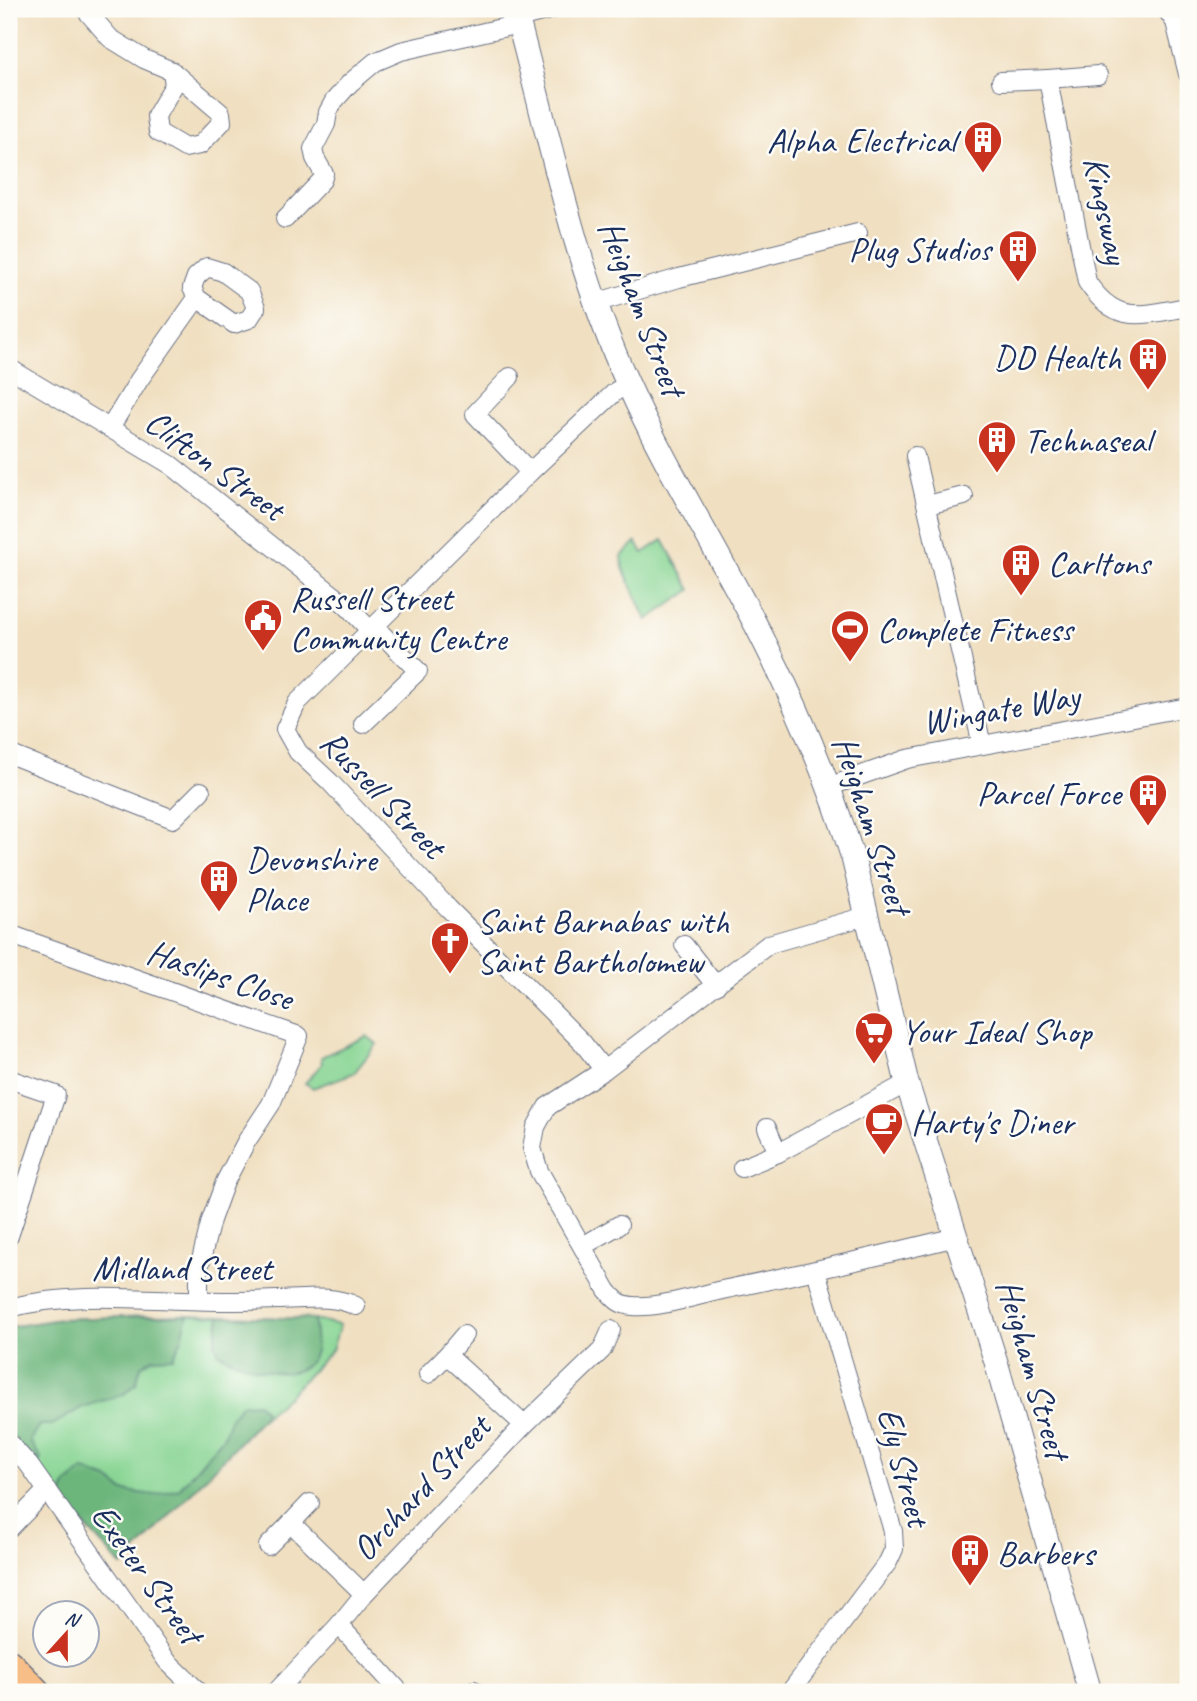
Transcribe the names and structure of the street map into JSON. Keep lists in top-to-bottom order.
{
  "streets": {
    "street": [
      "Kingsway",
      "Heigham Street",
      "Clifton Street",
      "Wingate Way",
      "Russell Street",
      "Haslips Close",
      "Midland Street",
      "Ely Street",
      "Orchard Street",
      "Exeter Street"
    ]
  },
  "crossings": [
    ["Heigham Street", "Wingate Way"],
    ["Heigham Street", "Russell Street"],
    ["Clifton Street", "Russell Street"],
    ["Haslips Close", "Midland Street"]
  ],
  "places": {
    "building": [
      "Alpha Electrical",
      "Plug Studios",
      "DD Health",
      "Technaseal",
      "Carltons",
      "Parcel Force",
      "Devonshire Place",
      "Barbers"
    ],
    "public building": ["Russell Street Community Centre"],
    "sports": ["Complete Fitness"],
    "church": ["Saint Barnabas with Saint Bartholomew"],
    "supermarket": ["Your Ideal Shop"],
    "cafe": ["Harty's Diner"]
  },
  "north": "top"
}
